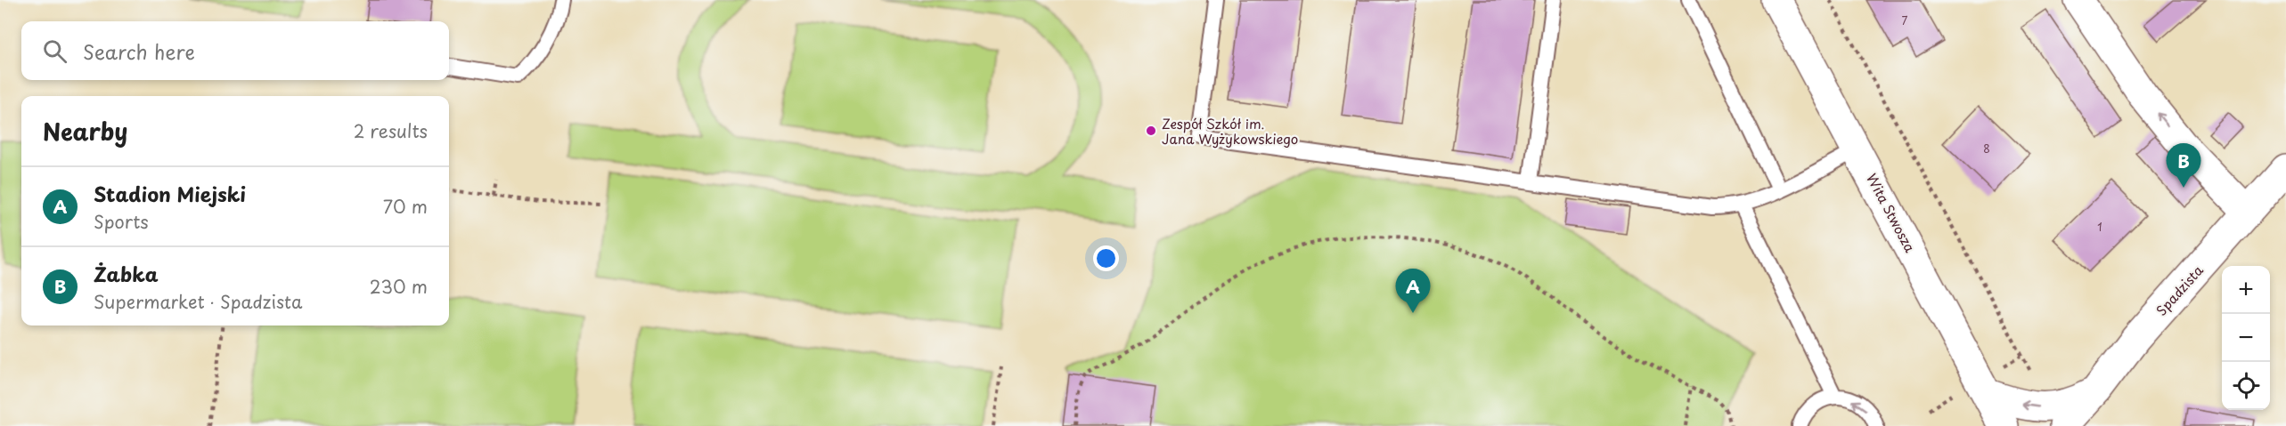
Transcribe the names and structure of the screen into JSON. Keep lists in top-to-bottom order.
{
  "streets": {
    "street": ["Wita Stwosza", "Spadzista"]
  },
  "places": ["Zespół Szkół im. Jana Wyżykowskiego"],
  "house_numbers": ["7", "8", "1"],
  "page": {
    "search": "Search here",
    "heading": ["Nearby", "2 results"],
    "pins": ["B", "A"],
    "list": [
      {
        "mark": "A",
        "name": "Stadion Miejski",
        "note": "Sports",
        "value": "70 m"
      },
      {
        "mark": "B",
        "name": "Żabka",
        "note": "Supermarket · Spadzista",
        "value": "230 m"
      }
    ],
    "map_buttons": ["+", "−"]
  }
}
